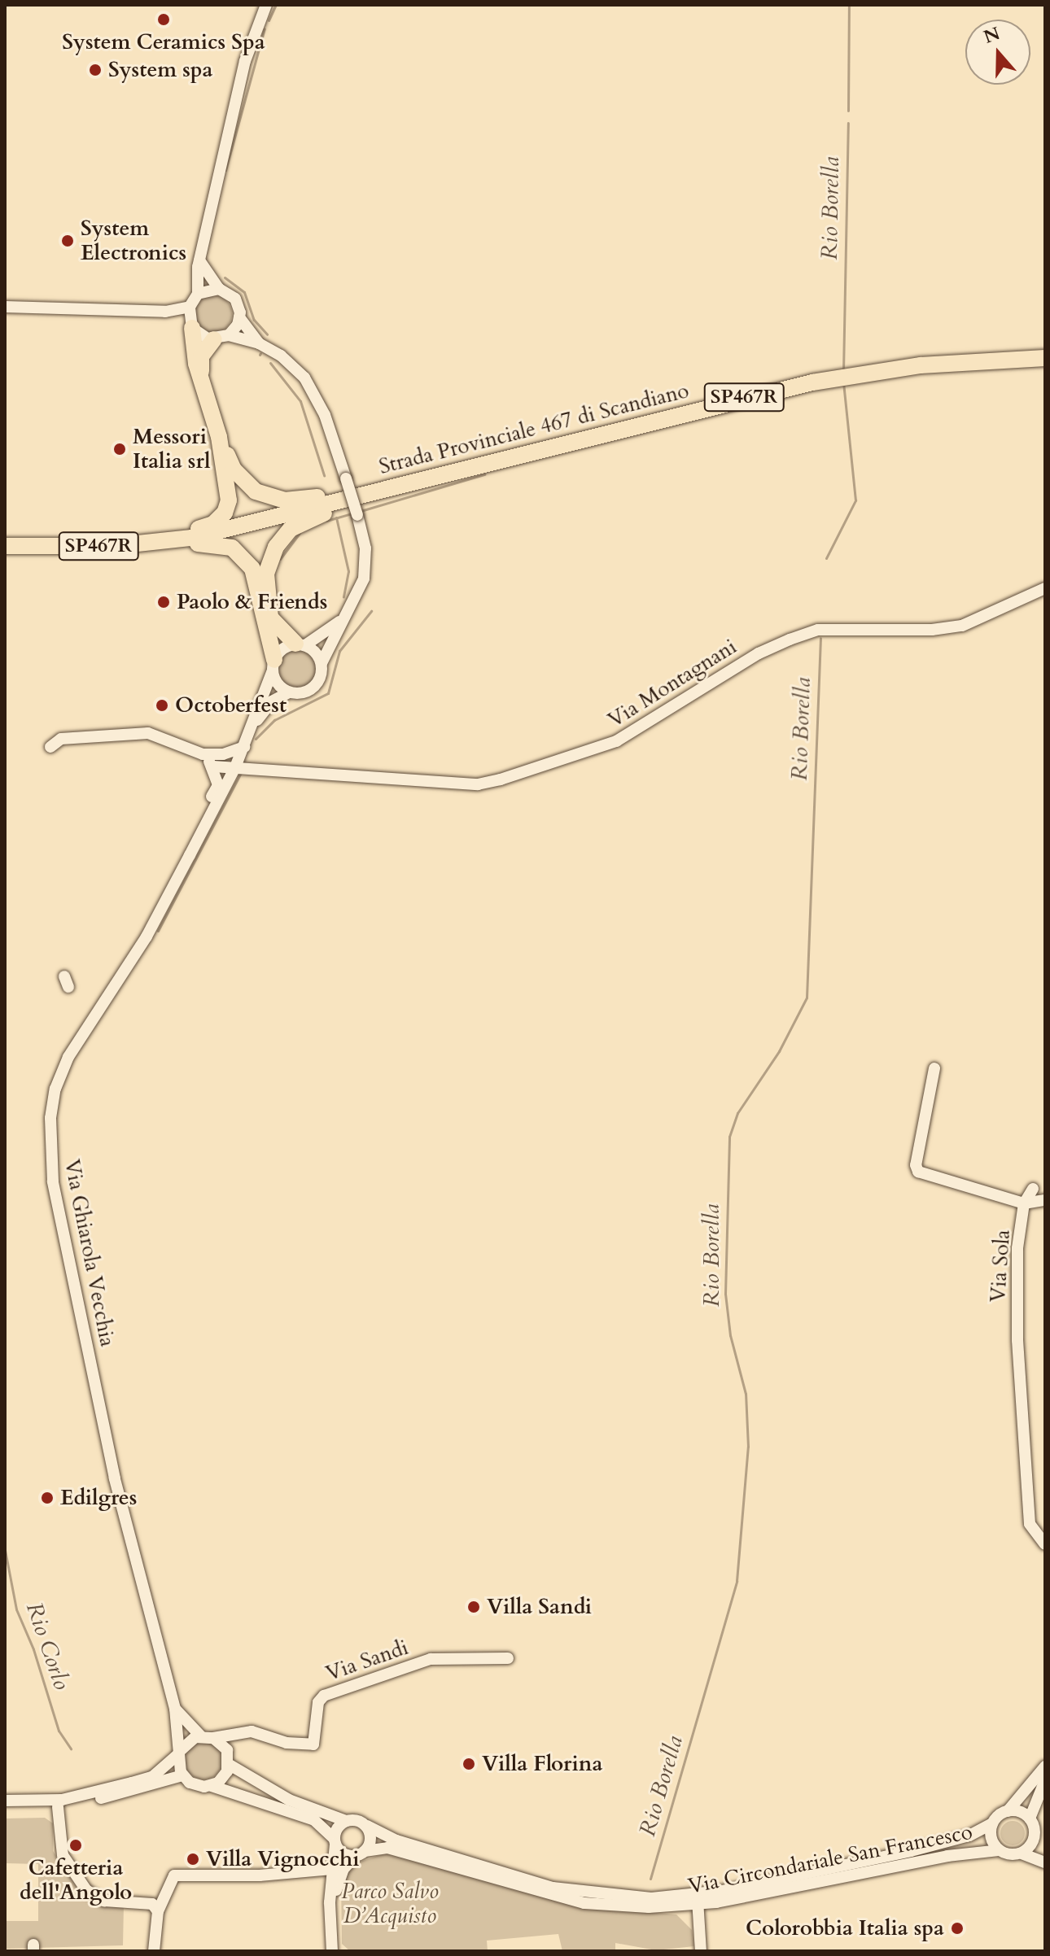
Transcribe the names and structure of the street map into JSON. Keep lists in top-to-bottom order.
{
  "streets": {
    "highway": ["SP467R", "Strada Provinciale 467 di Scandiano"],
    "street": [
      "Via Montagnani",
      "Via Ghiarola Vecchia",
      "Via Sola",
      "Via Sandi",
      "Via Circondariale San Francesco"
    ]
  },
  "crossings": [
    ["Via Montagnani", "Via Ghiarola Vecchia"],
    ["Via Ghiarola Vecchia", "Via Sandi"]
  ],
  "water": ["Rio Borella", "Rio Corlo"],
  "parks": ["Parco Salvo D’Acquisto"],
  "places": [
    "System Ceramics Spa",
    "System spa",
    "System Electronics",
    "Messori Italia srl",
    "Paolo & Friends",
    "Octoberfest",
    "Edilgres",
    "Villa Sandi",
    "Villa Florina",
    "Cafetteria dell'Angolo",
    "Villa Vignocchi",
    "Colorobbia Italia spa"
  ],
  "north": "top"
}
